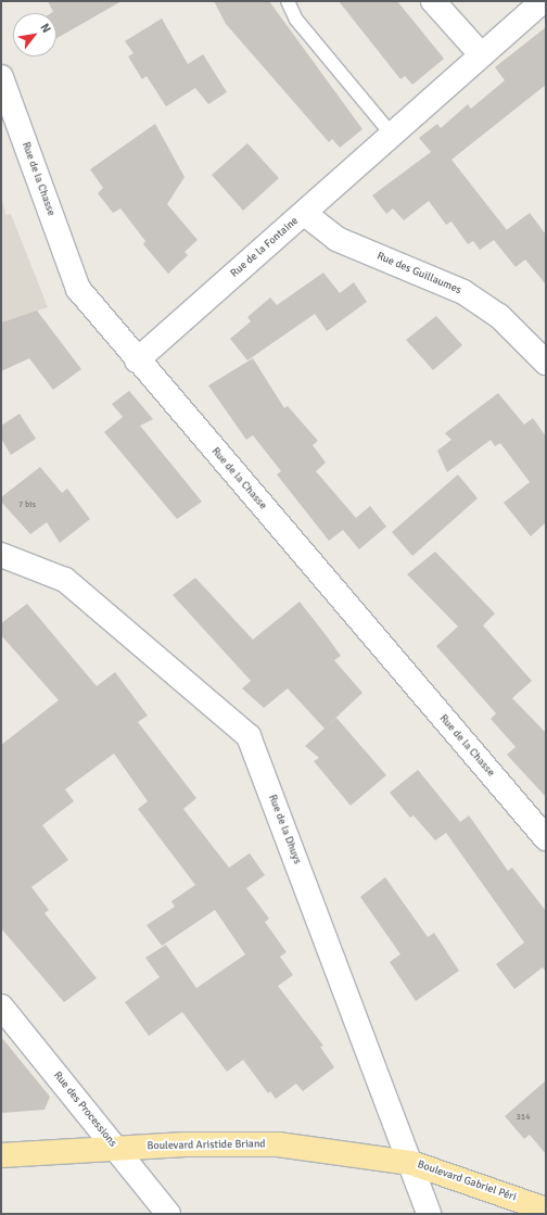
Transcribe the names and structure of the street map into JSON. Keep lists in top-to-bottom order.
{
  "streets": {
    "main road": ["Boulevard Aristide Briand", "Boulevard Gabriel Péri"],
    "street": [
      "Rue de la Chasse",
      "Rue de la Fontaine",
      "Rue des Guillaumes",
      "Rue de la Dhuys",
      "Rue des Processions"
    ]
  },
  "crossings": [
    ["Rue de la Chasse", "Rue de la Fontaine"],
    ["Rue de la Fontaine", "Rue des Guillaumes"],
    ["Rue de la Dhuys", "Boulevard Aristide Briand"],
    ["Rue de la Dhuys", "Boulevard Gabriel Péri"],
    ["Rue des Processions", "Boulevard Aristide Briand"],
    ["Boulevard Aristide Briand", "Boulevard Gabriel Péri"]
  ],
  "house_numbers": ["7 bis", "314"],
  "north": "top right"
}
